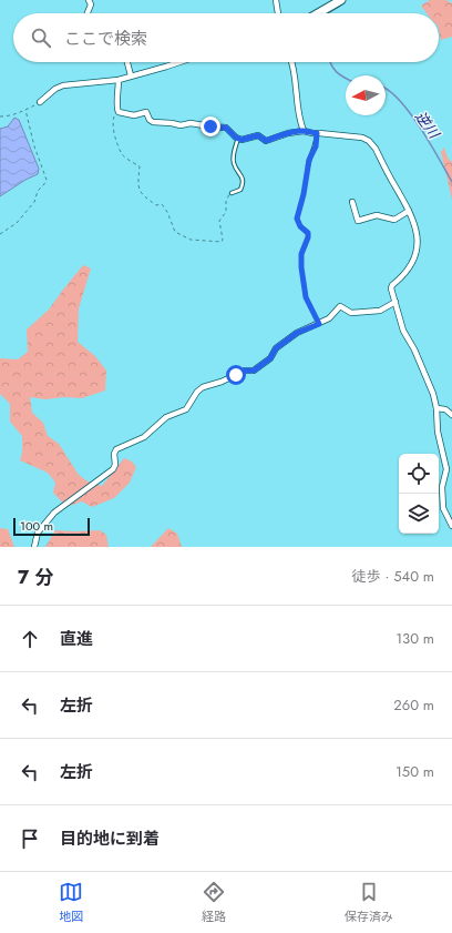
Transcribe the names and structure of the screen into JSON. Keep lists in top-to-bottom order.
{
  "water": ["逆川"],
  "scale_bar": "100 m",
  "north": "left",
  "page": {
    "search": "ここで検索",
    "scale": "100 m",
    "heading": ["7 分", "徒歩 · 540 m"],
    "list": [
      ["直進", "130 m"],
      ["左折", "260 m"],
      ["左折", "150 m"],
      "目的地に到着"
    ],
    "nav": ["地図", "経路", "保存済み"]
  }
}
